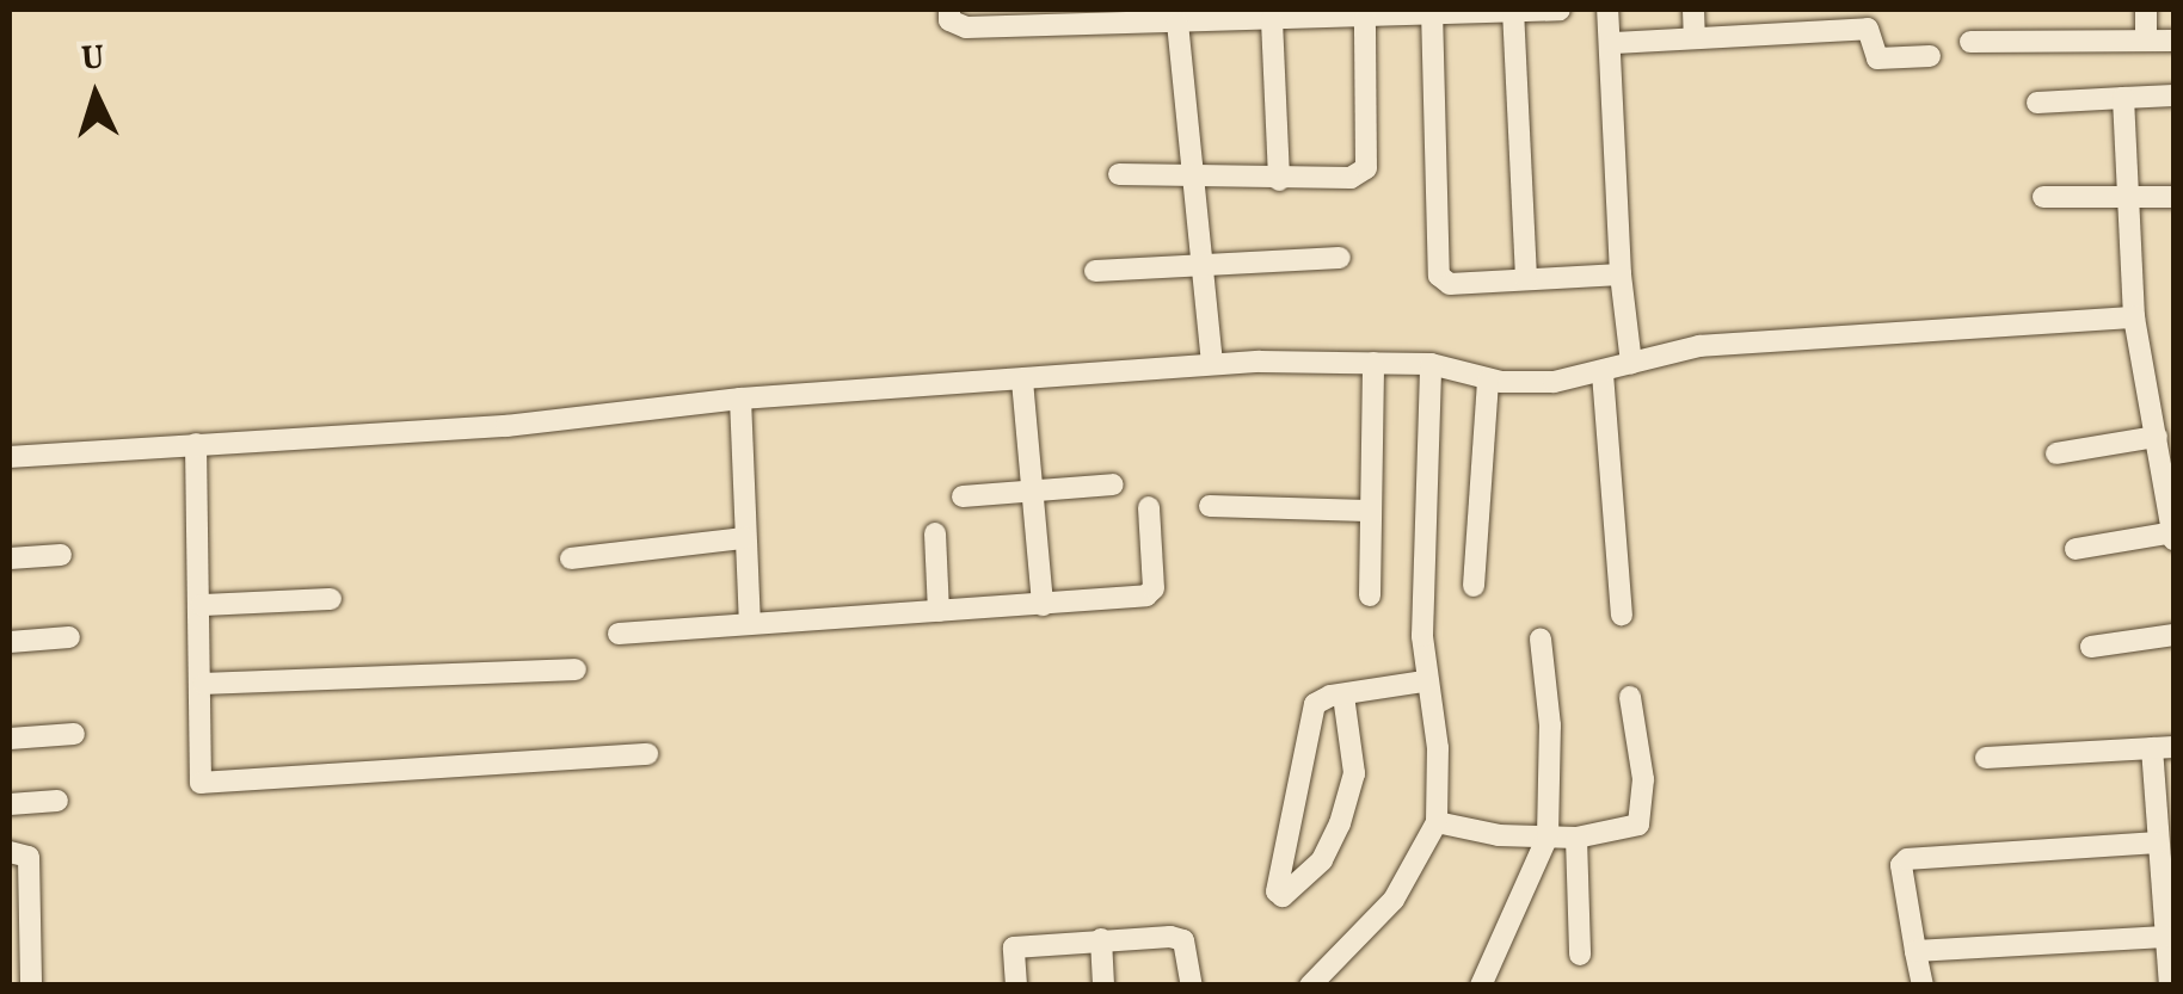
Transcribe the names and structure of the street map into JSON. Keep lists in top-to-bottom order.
{
  "north": "top"
}
